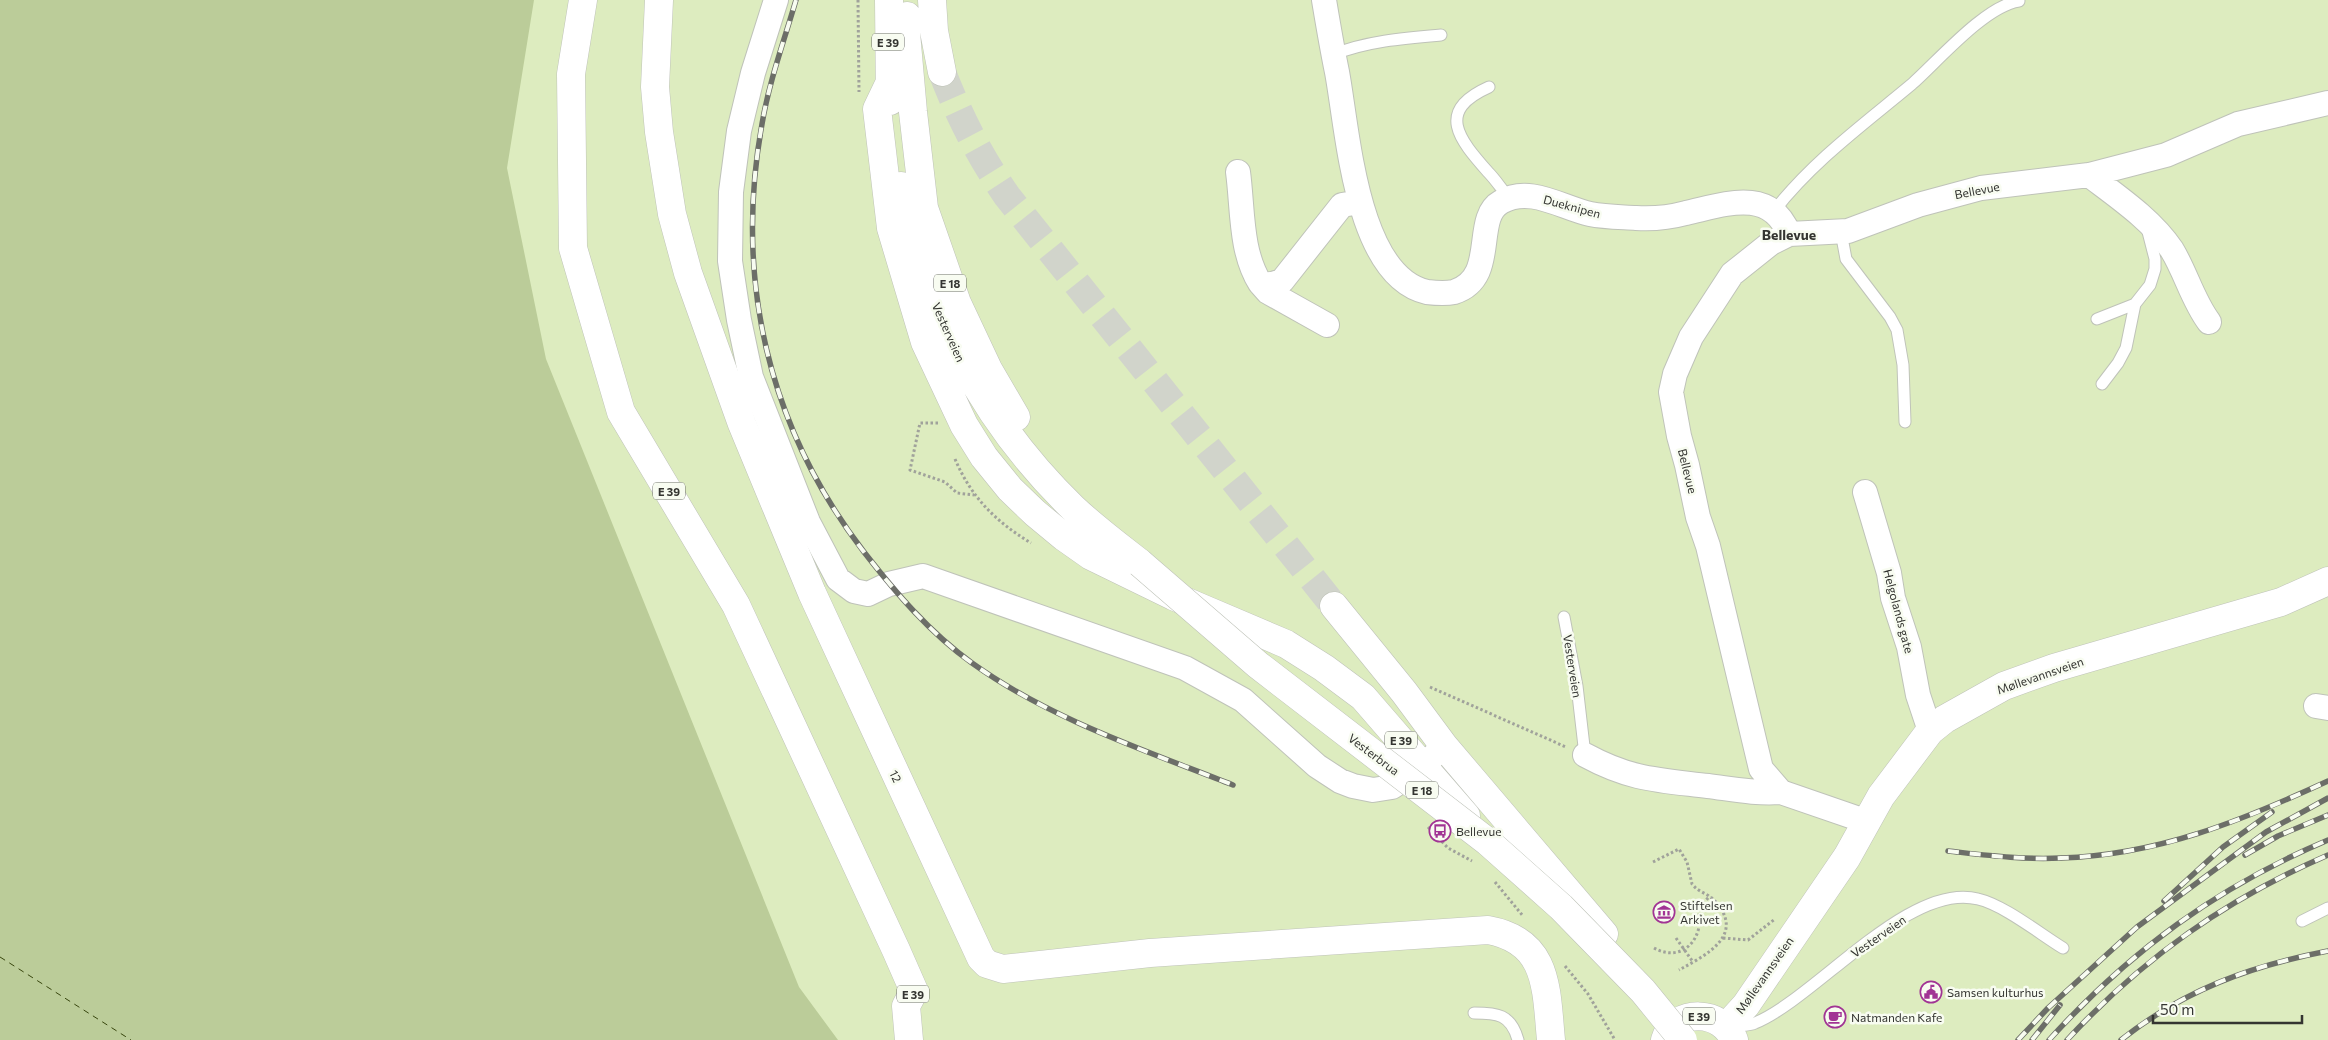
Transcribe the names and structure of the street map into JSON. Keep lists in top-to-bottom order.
{
  "streets": {
    "main road": [
      "E 39",
      "E 18",
      "Vesterveien",
      "Møllevannsveien",
      "Vesterbrua",
      "12"
    ],
    "street": ["Bellevue", "Dueknipen", "Helgolands gate"]
  },
  "crossings": [
    ["E 39", "Vesterveien"],
    ["E 39", "Møllevannsveien"],
    ["E 39", "Vesterbrua"],
    ["Vesterveien", "Møllevannsveien"],
    ["Vesterveien", "Vesterbrua"],
    ["Helgolands gate", "Møllevannsveien"]
  ],
  "districts": ["Bellevue"],
  "places": {
    "bus stop": ["Bellevue"],
    "museum": ["Stiftelsen Arkivet"],
    "public building": ["Samsen kulturhus"],
    "cafe": ["Natmanden Kafe"]
  },
  "scale_bar": "50 m"
}
